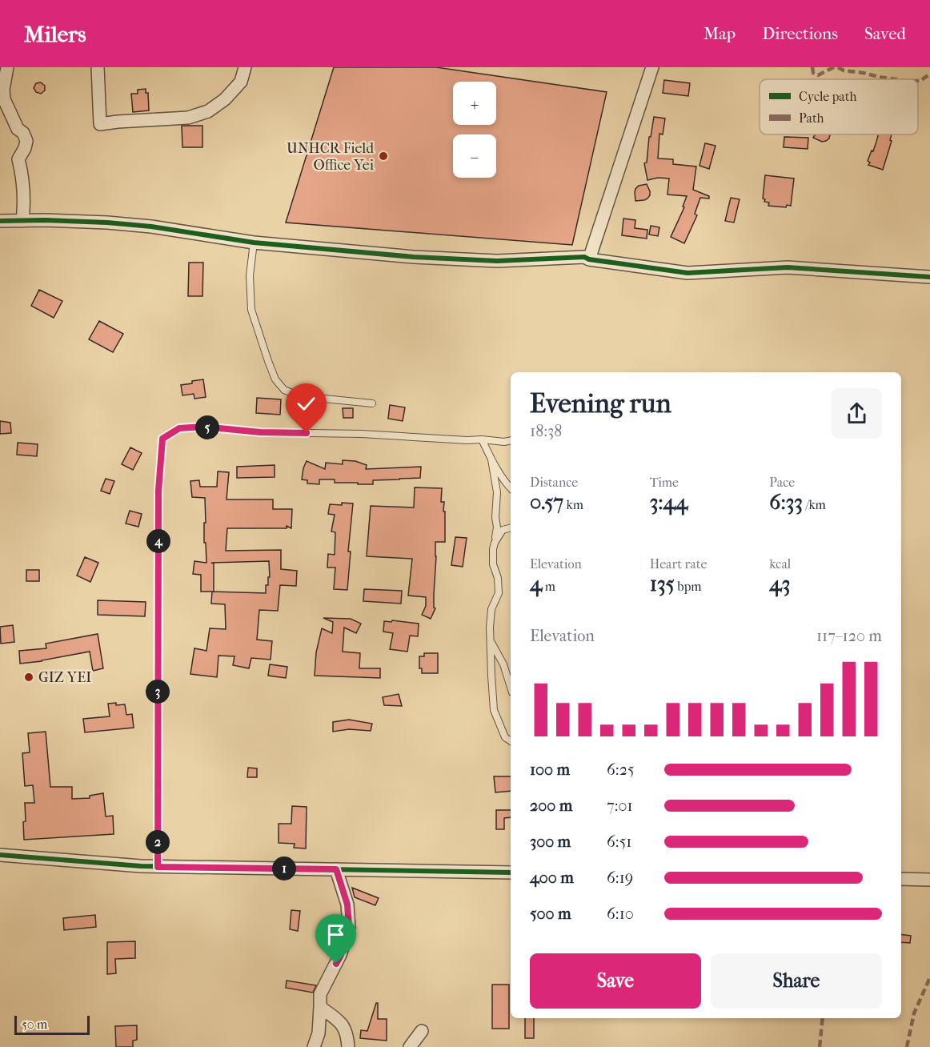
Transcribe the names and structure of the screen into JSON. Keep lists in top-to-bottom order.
{
  "places": ["UNHCR Field Office Yei", "GIZ YEI"],
  "legend": ["Cycle path", "Path"],
  "scale_bar": "50 m",
  "page": {
    "header": "Milers",
    "nav": ["Map", "Directions", "Saved"],
    "map_buttons": ["+", "−"],
    "heading": ["Evening run", "18:38"],
    "pins": [
      "5",
      "4",
      "3",
      "2",
      "1"
    ],
    "stats": [
      ["Distance", "0.57 km"],
      ["Time", "3:44"],
      ["Pace", "6:33 /km"],
      ["Elevation", "4 m"],
      ["Heart rate", "135 bpm"],
      ["kcal", "43"]
    ],
    "chart": ["Elevation", "117–120 m"],
    "list": [
      {
        "name": "100 m",
        "note": "6:25"
      },
      {
        "name": "200 m",
        "note": "7:01"
      },
      {
        "name": "300 m",
        "note": "6:51"
      },
      {
        "name": "400 m",
        "note": "6:19"
      },
      {
        "name": "500 m",
        "note": "6:10"
      }
    ],
    "buttons": ["Save", "Share"],
    "scale": "50 m"
  }
}
